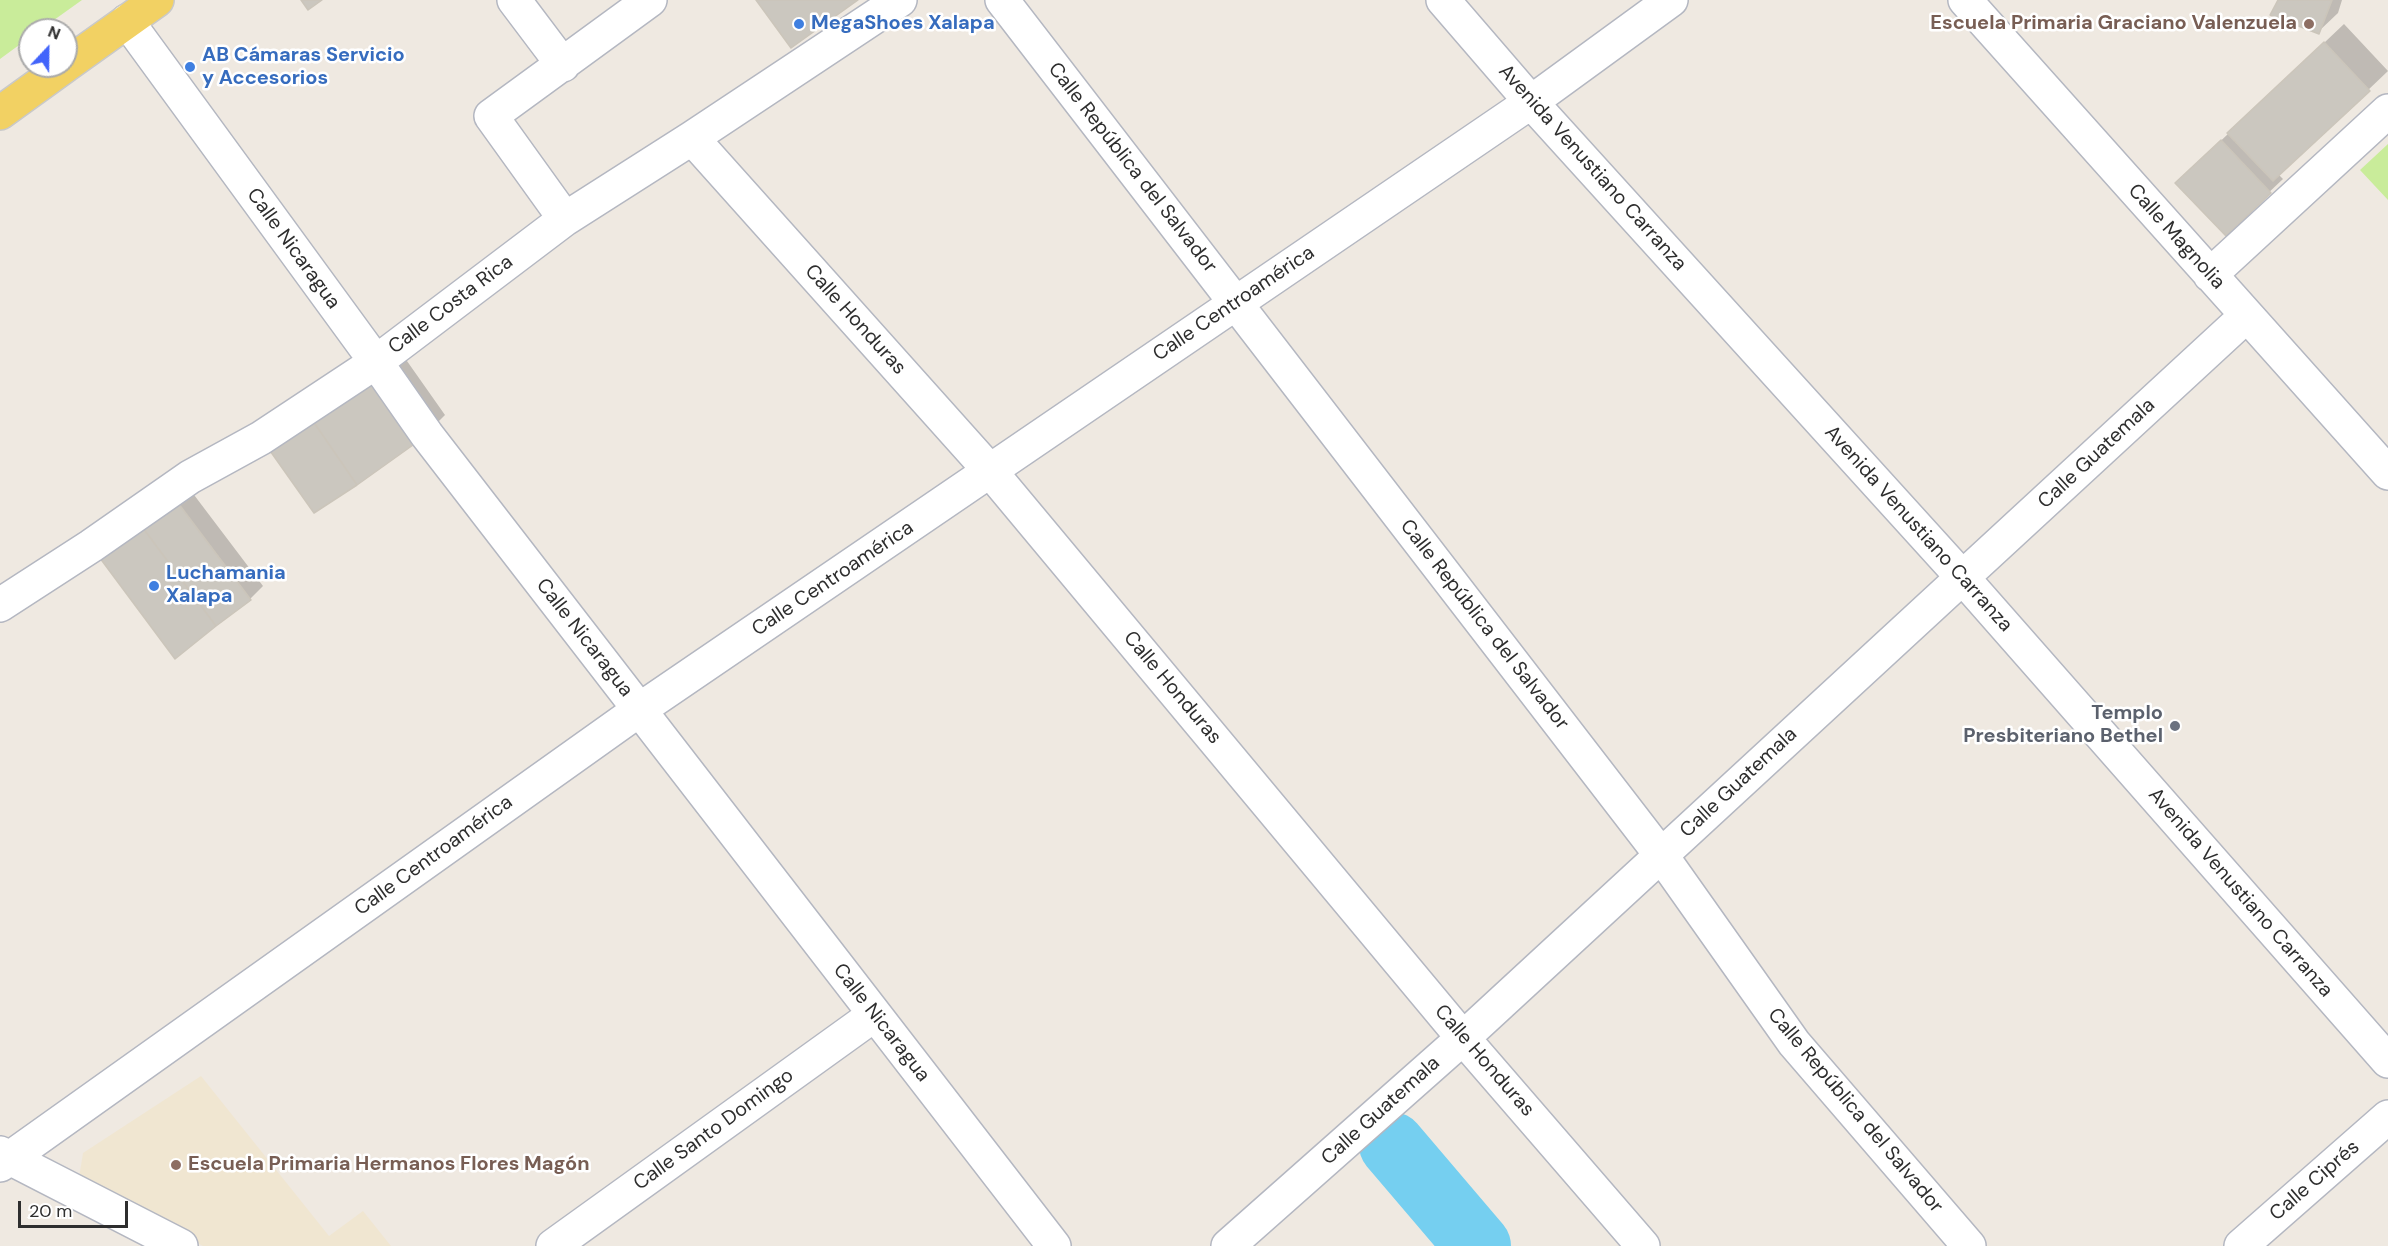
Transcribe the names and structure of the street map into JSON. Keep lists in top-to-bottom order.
{
  "streets": {
    "street": [
      "Calle República del Salvador",
      "Avenida Venustiano Carranza",
      "Calle Magnolia",
      "Calle Nicaragua",
      "Calle Centroamérica",
      "Calle Costa Rica",
      "Calle Honduras",
      "Calle Guatemala",
      "Calle Santo Domingo",
      "Calle Ciprés"
    ]
  },
  "crossings": [
    ["Calle República del Salvador", "Calle Centroamérica"],
    ["Calle República del Salvador", "Calle Guatemala"],
    ["Avenida Venustiano Carranza", "Calle Centroamérica"],
    ["Avenida Venustiano Carranza", "Calle Guatemala"],
    ["Calle Magnolia", "Calle Guatemala"],
    ["Calle Nicaragua", "Calle Centroamérica"],
    ["Calle Nicaragua", "Calle Costa Rica"],
    ["Calle Nicaragua", "Calle Santo Domingo"],
    ["Calle Centroamérica", "Calle Honduras"],
    ["Calle Costa Rica", "Calle Honduras"],
    ["Calle Honduras", "Calle Guatemala"]
  ],
  "places": [
    "MegaShoes Xalapa",
    "Escuela Primaria Graciano Valenzuela",
    "AB Cámaras Servicio y Accesorios",
    "Luchamania Xalapa",
    "Templo Presbiteriano Bethel",
    "Escuela Primaria Hermanos Flores Magón"
  ],
  "scale_bar": "20 m",
  "north": "top"
}
